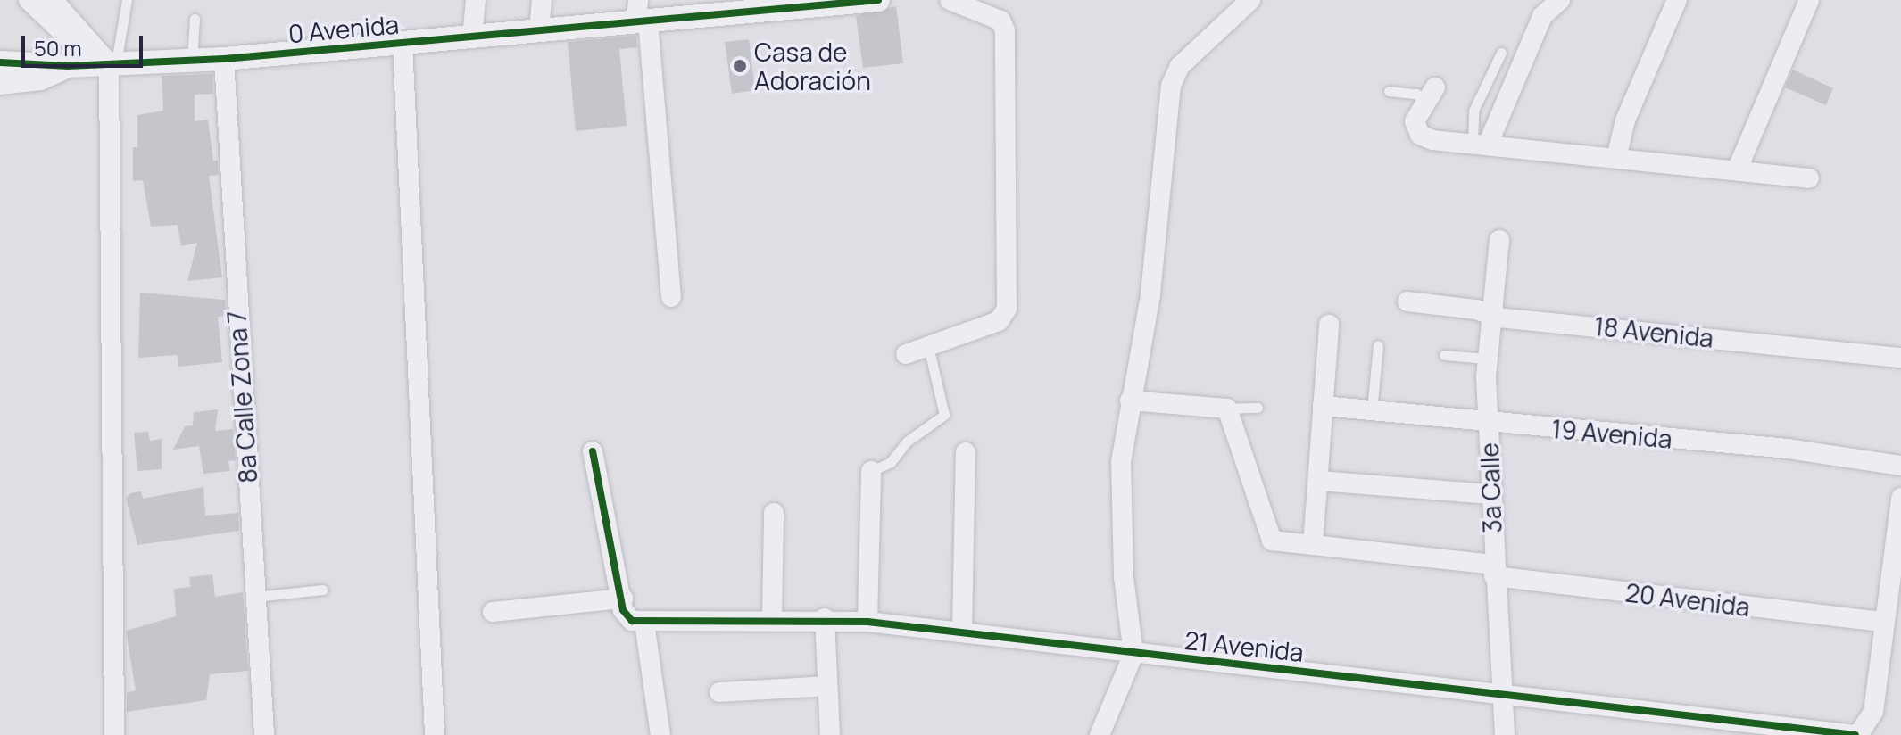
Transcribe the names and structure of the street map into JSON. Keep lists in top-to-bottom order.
{
  "streets": {
    "street": [
      "0 Avenida",
      "18 Avenida",
      "8a Calle Zona 7",
      "19 Avenida",
      "3a Calle",
      "20 Avenida",
      "21 Avenida"
    ]
  },
  "crossings": [
    ["0 Avenida", "8a Calle Zona 7"],
    ["18 Avenida", "3a Calle"],
    ["19 Avenida", "3a Calle"],
    ["3a Calle", "20 Avenida"],
    ["3a Calle", "21 Avenida"]
  ],
  "places": ["Casa de Adoración"],
  "scale_bar": "50 m"
}
